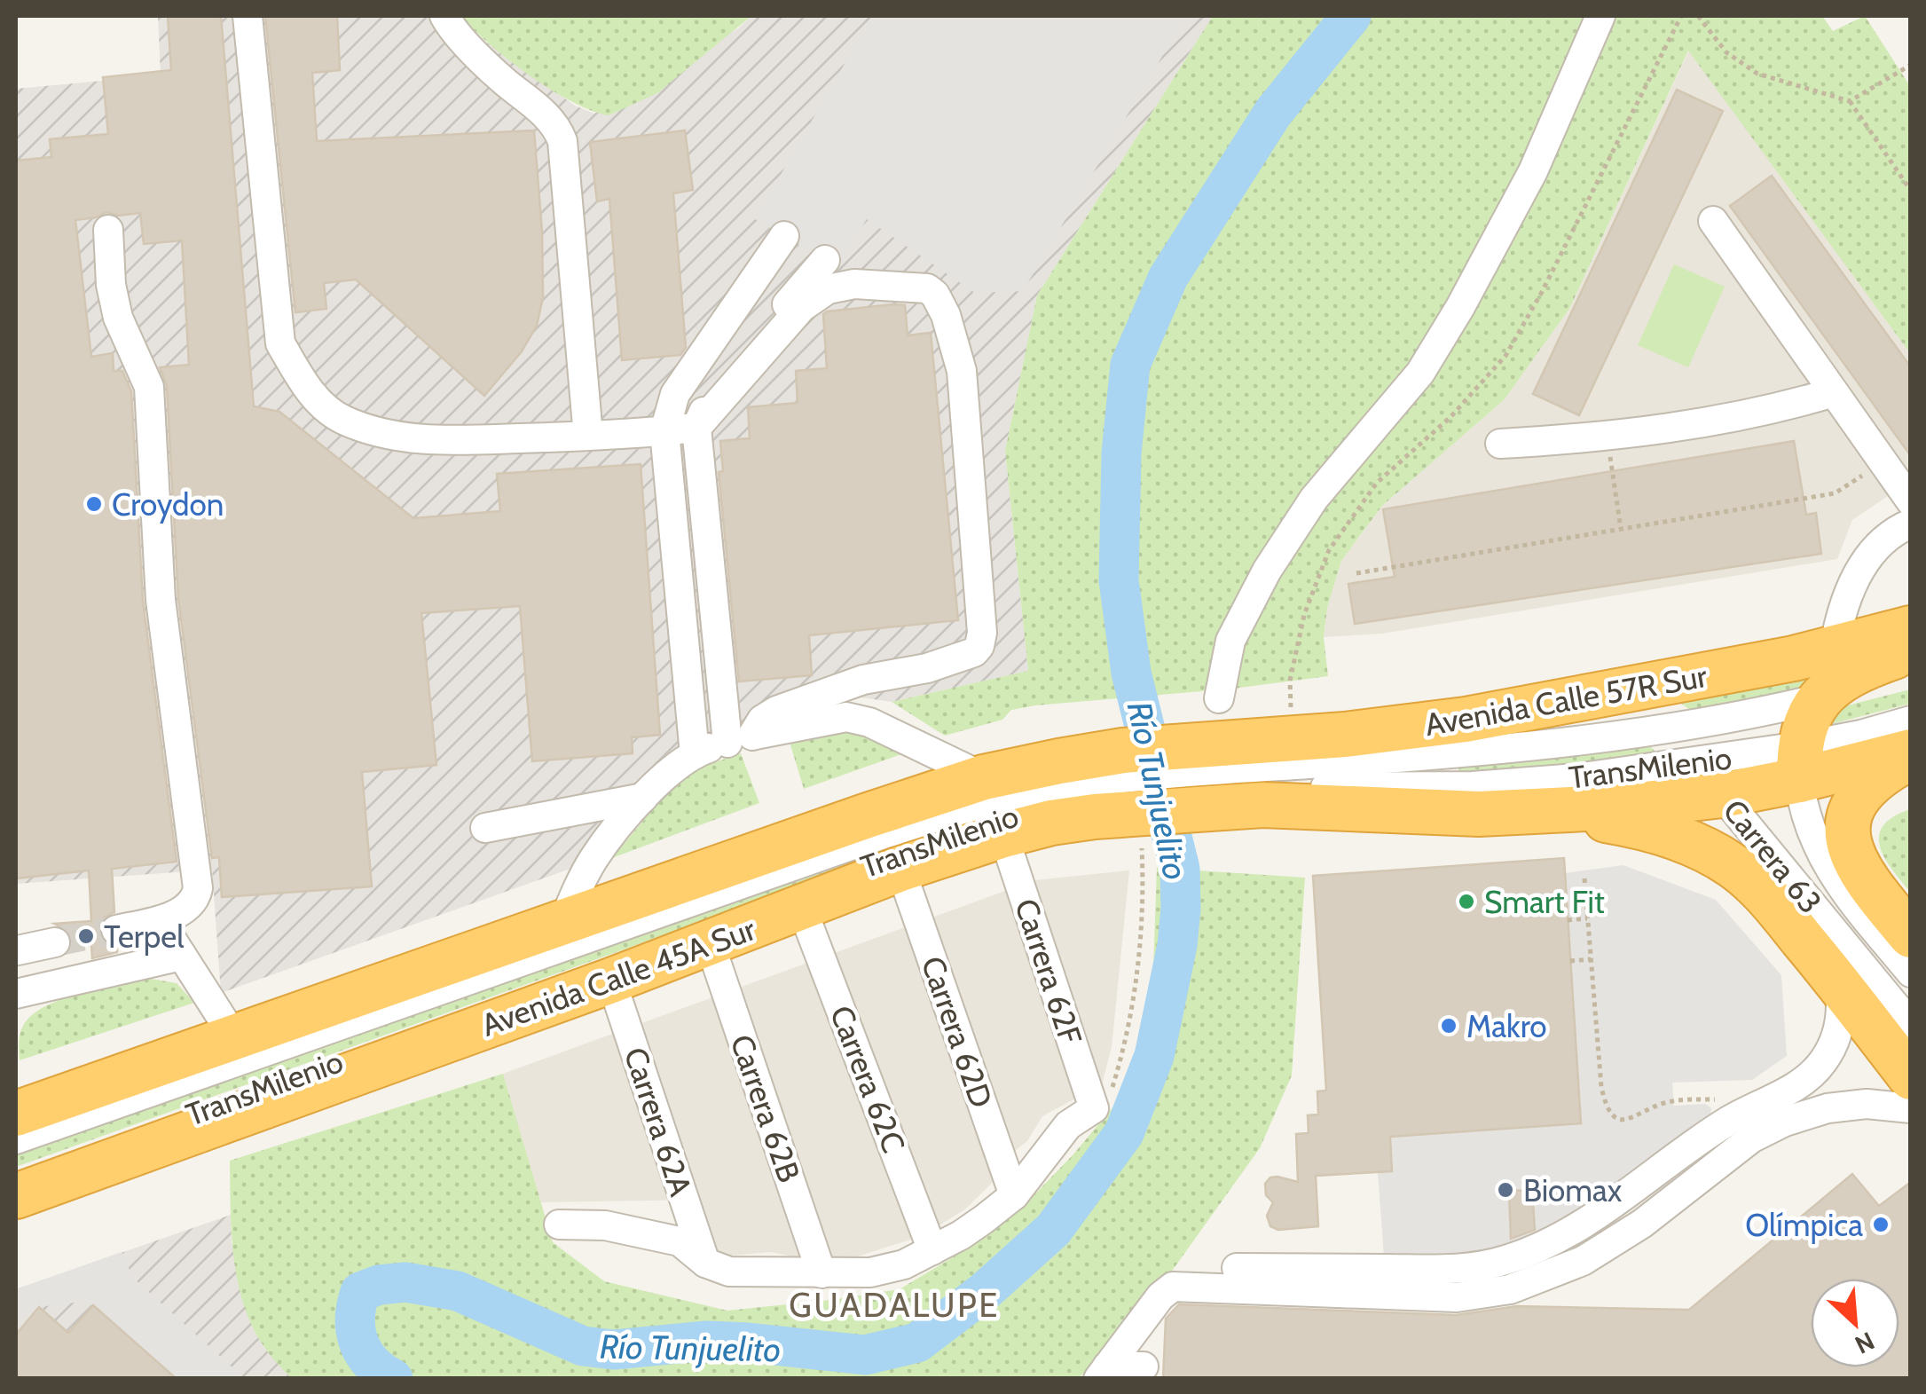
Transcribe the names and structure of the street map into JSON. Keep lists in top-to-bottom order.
{
  "streets": {
    "highway": ["Avenida Calle 57R Sur", "Avenida Calle 45A Sur"],
    "street": [
      "TransMilenio",
      "Carrera 63",
      "Carrera 62F",
      "Carrera 62D",
      "Carrera 62C",
      "Carrera 62B",
      "Carrera 62A"
    ]
  },
  "crossings": [
    ["Avenida Calle 57R Sur", "TransMilenio"],
    ["Avenida Calle 57R Sur", "Carrera 63"],
    ["Avenida Calle 57R Sur", "Avenida Calle 45A Sur"],
    ["TransMilenio", "Carrera 63"],
    ["TransMilenio", "Avenida Calle 45A Sur"],
    ["Carrera 62F", "Avenida Calle 45A Sur"],
    ["Avenida Calle 45A Sur", "Carrera 62D"],
    ["Avenida Calle 45A Sur", "Carrera 62C"],
    ["Avenida Calle 45A Sur", "Carrera 62B"],
    ["Avenida Calle 45A Sur", "Carrera 62A"]
  ],
  "districts": ["GUADALUPE"],
  "water": ["Río Tunjuelito"],
  "places": [
    "Croydon",
    "Smart Fit",
    "Terpel",
    "Makro",
    "Biomax",
    "Olímpica"
  ],
  "north": "bottom right"
}
